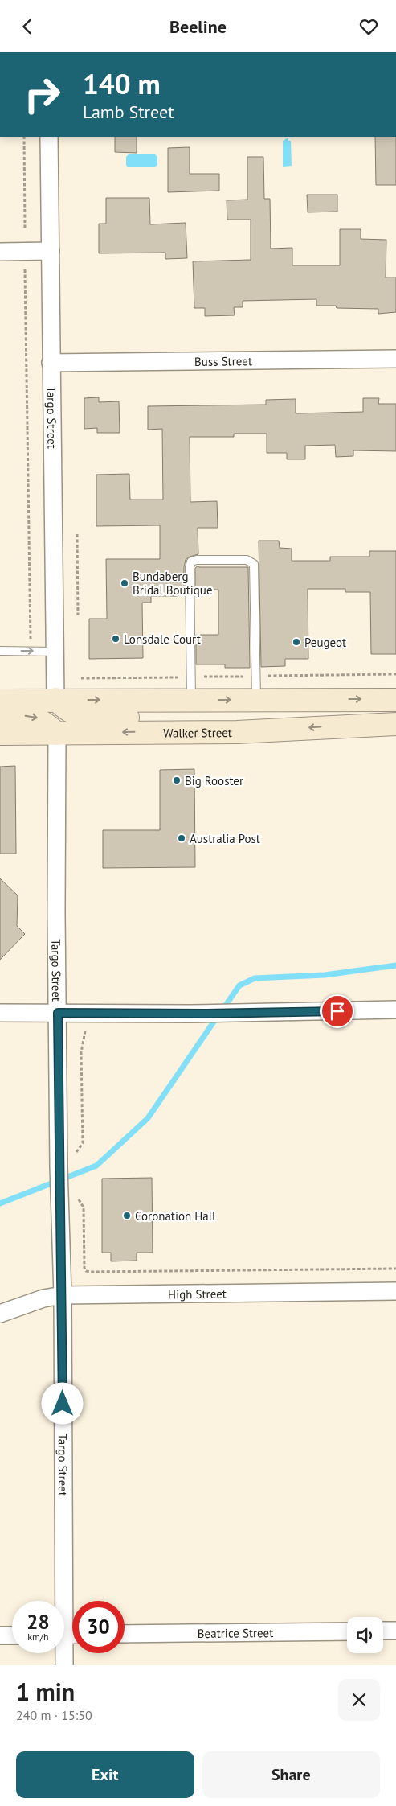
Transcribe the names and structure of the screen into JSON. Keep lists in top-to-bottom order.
{
  "streets": {
    "main road": ["Walker Street"],
    "street": [
      "Buss Street",
      "Targo Street",
      "High Street",
      "Beatrice Street"
    ]
  },
  "crossings": [
    ["Buss Street", "Targo Street"],
    ["Targo Street", "Walker Street"],
    ["Targo Street", "High Street"]
  ],
  "places": [
    "Bundaberg Bridal Boutique",
    "Lonsdale Court",
    "Peugeot",
    "Big Rooster",
    "Australia Post",
    "Coronation Hall"
  ],
  "page": {
    "header": "Beeline",
    "turn": ["140 m", "Lamb Street"],
    "speed": "28 km/h",
    "limit": "30",
    "heading": ["1 min", "240 m · 15:50"],
    "buttons": ["Exit", "Share"]
  }
}
